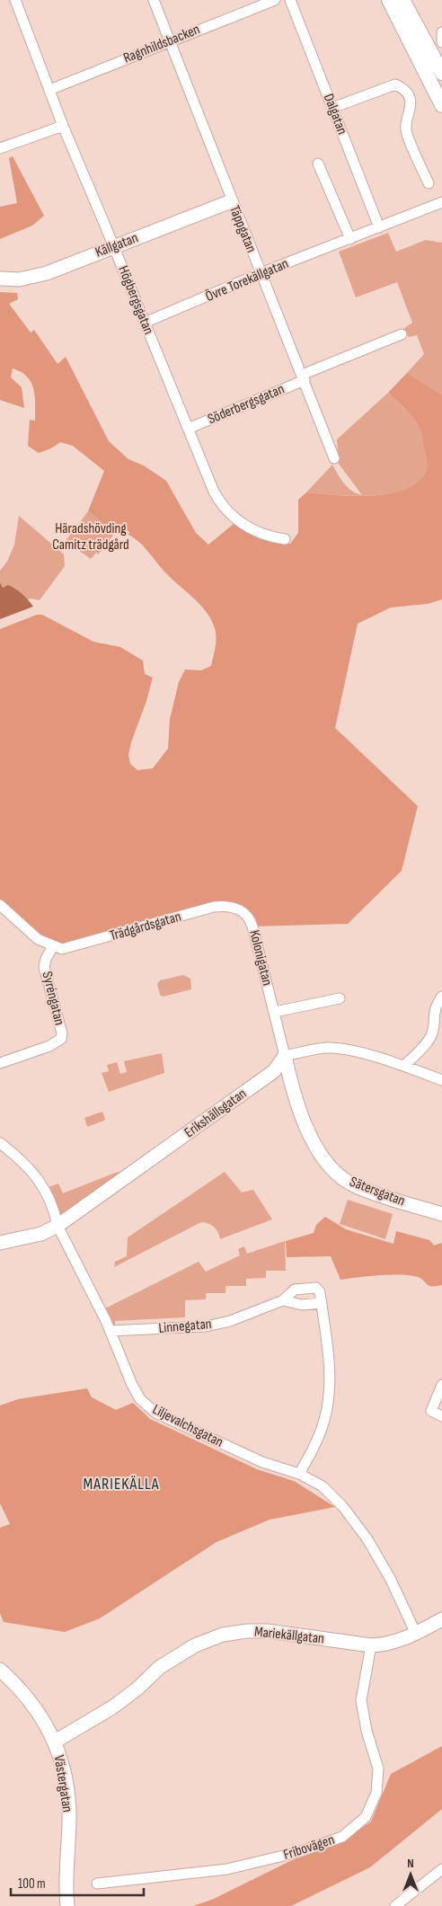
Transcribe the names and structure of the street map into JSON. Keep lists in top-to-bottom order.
{
  "streets": {
    "street": [
      "Ragnhildsbacken",
      "Dalgatan",
      "Täppgatan",
      "Källgatan",
      "Övre Torekällgatan",
      "Högbergsgatan",
      "Söderbergsgatan",
      "Trädgårdsgatan",
      "Kolonigatan",
      "Syréngatan",
      "Erikshällsgatan",
      "Sätersgatan",
      "Linnegatan",
      "Liljevalchsgatan",
      "Mariekällgatan",
      "Västergatan",
      "Fribovägen"
    ]
  },
  "crossings": [
    ["Ragnhildsbacken", "Täppgatan"],
    ["Ragnhildsbacken", "Högbergsgatan"],
    ["Dalgatan", "Övre Torekällgatan"],
    ["Täppgatan", "Källgatan"],
    ["Täppgatan", "Övre Torekällgatan"],
    ["Täppgatan", "Söderbergsgatan"],
    ["Källgatan", "Högbergsgatan"],
    ["Övre Torekällgatan", "Högbergsgatan"],
    ["Högbergsgatan", "Söderbergsgatan"],
    ["Trädgårdsgatan", "Kolonigatan"],
    ["Trädgårdsgatan", "Syréngatan"],
    ["Kolonigatan", "Erikshällsgatan"],
    ["Kolonigatan", "Sätersgatan"],
    ["Erikshällsgatan", "Sätersgatan"],
    ["Erikshällsgatan", "Liljevalchsgatan"],
    ["Linnegatan", "Liljevalchsgatan"],
    ["Liljevalchsgatan", "Mariekällgatan"],
    ["Mariekällgatan", "Västergatan"],
    ["Mariekällgatan", "Fribovägen"]
  ],
  "districts": ["MARIEKÄLLA"],
  "parks": ["Häradshövding Camitz trädgård"],
  "scale_bar": "100 m",
  "north": "top"
}
